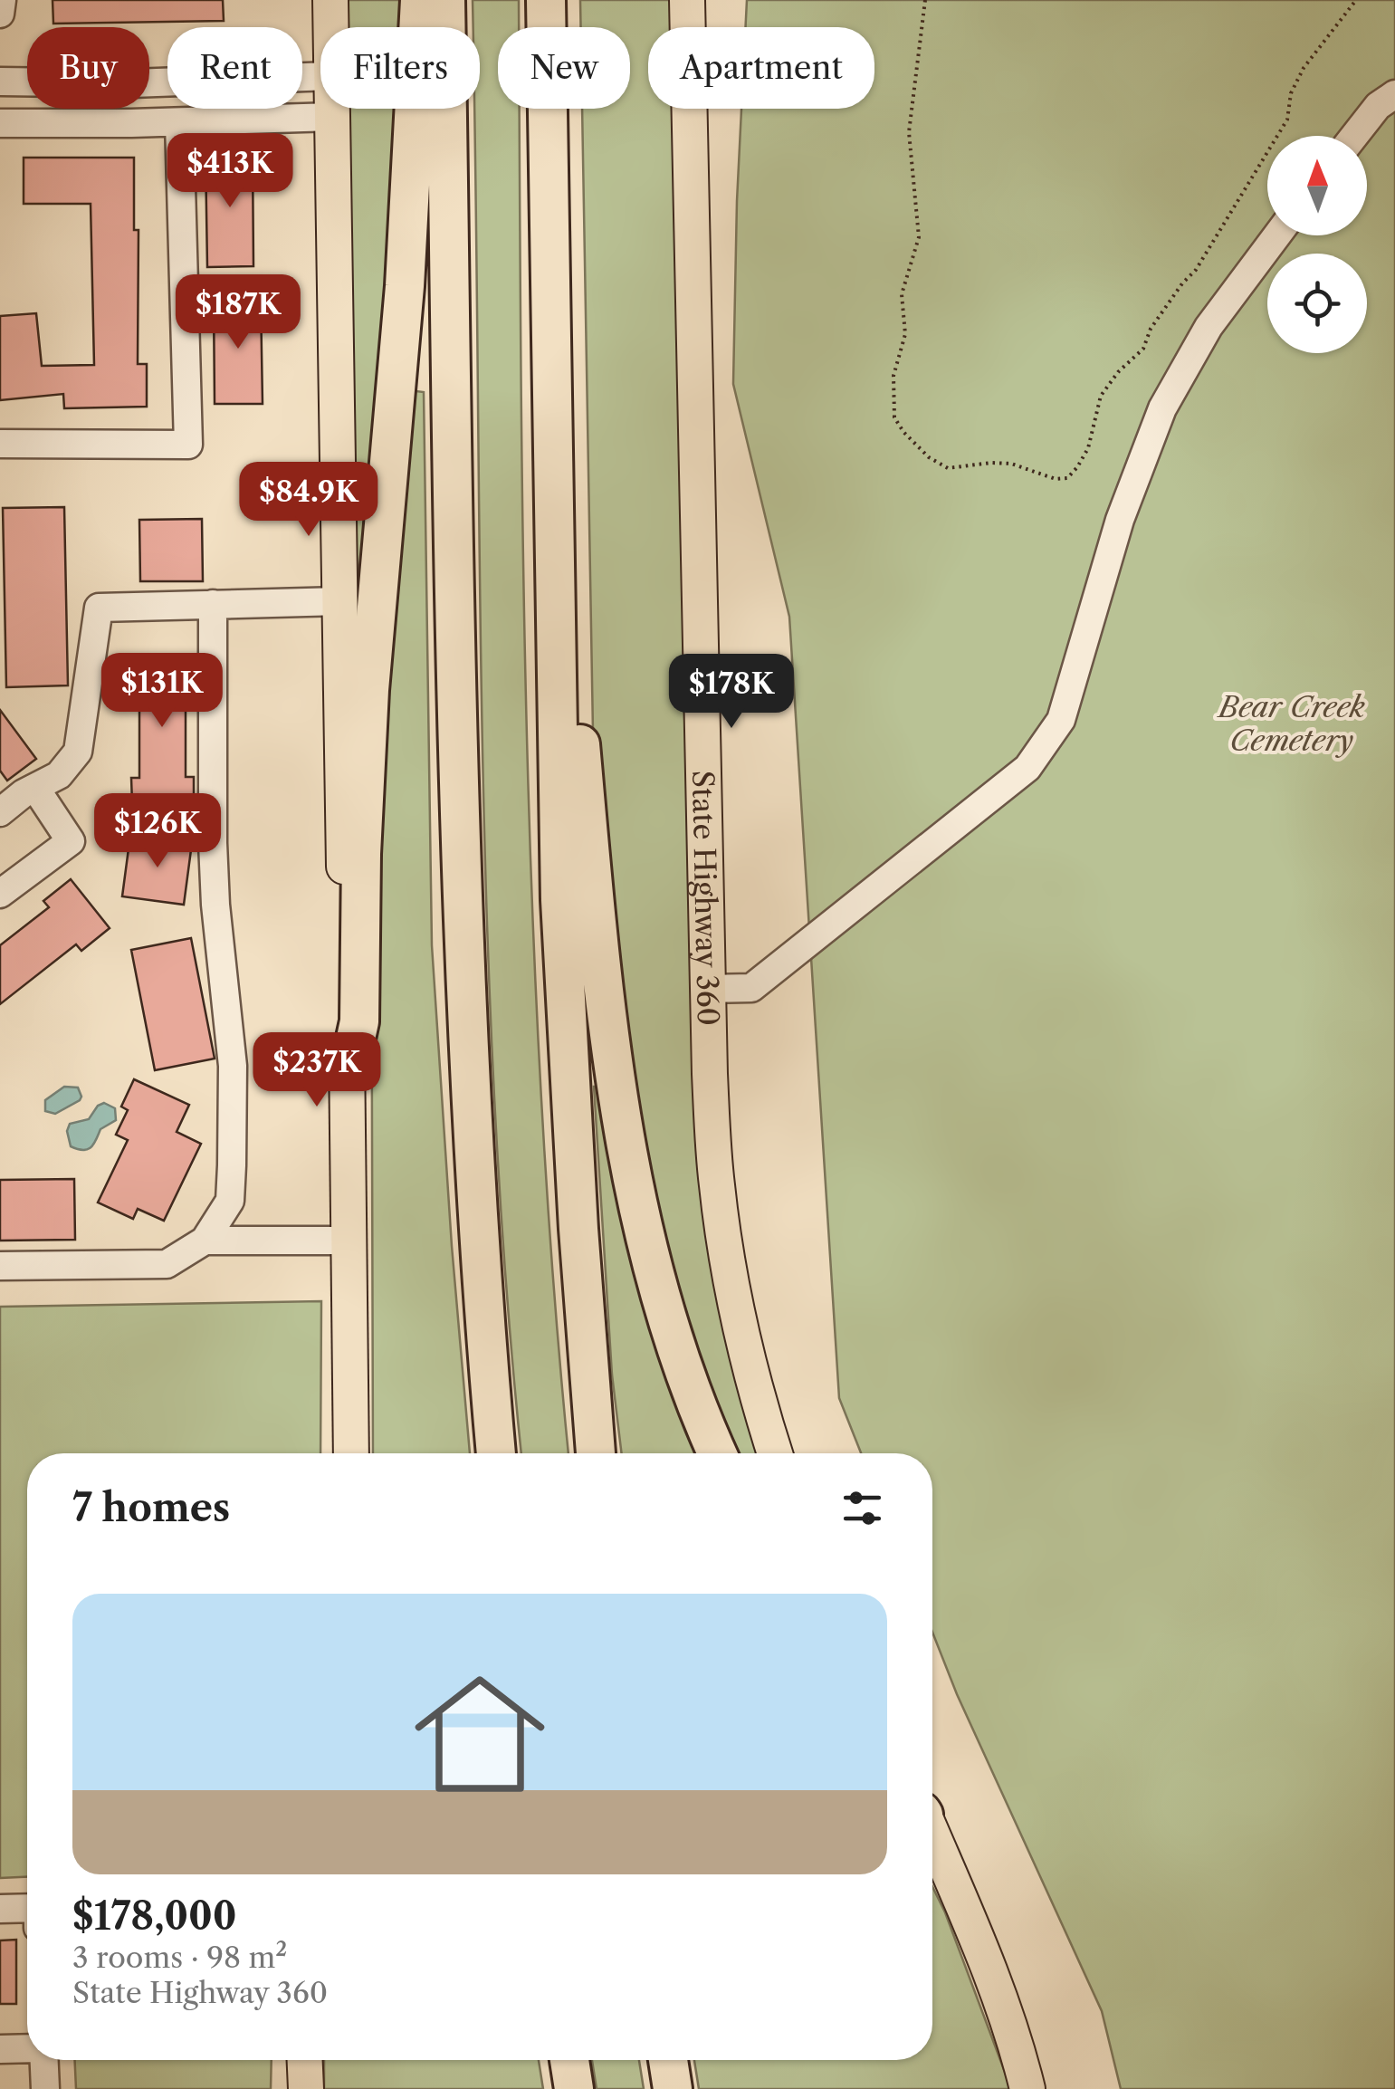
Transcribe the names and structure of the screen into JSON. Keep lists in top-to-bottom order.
{
  "streets": {
    "main road": ["State Highway 360"]
  },
  "parks": ["Bear Creek Cemetery"],
  "north": "top",
  "page": {
    "chip": [
      "Buy",
      "Rent",
      "Filters",
      "New",
      "Apartment"
    ],
    "price": [
      "$413K",
      "$187K",
      "$84.9K",
      "$131K",
      "$178K",
      "$126K",
      "$237K"
    ],
    "heading": "7 homes",
    "list": [
      {
        "name": "$178,000",
        "note": "3 rooms · 98 m² · State Highway 360"
      }
    ]
  }
}
